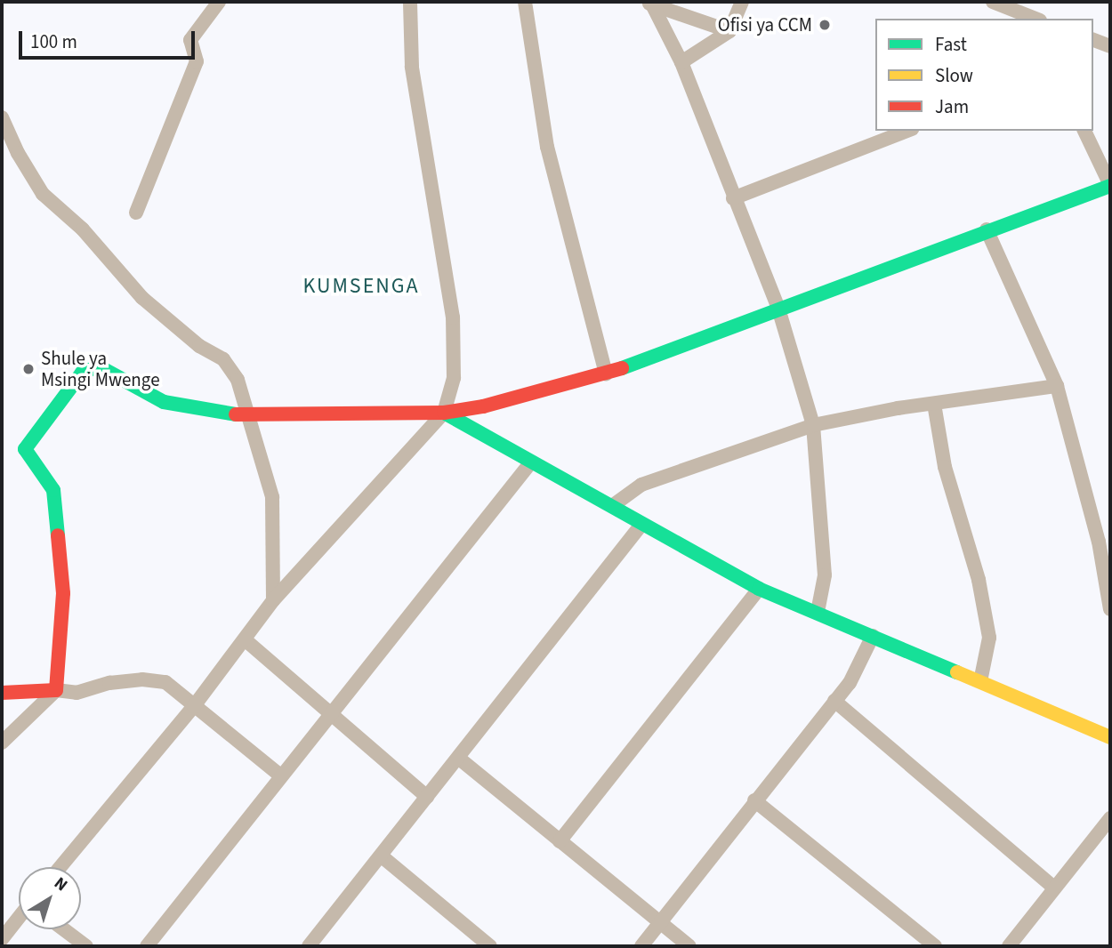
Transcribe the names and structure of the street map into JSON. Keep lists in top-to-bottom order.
{
  "districts": ["KUMSENGA"],
  "places": ["Ofisi ya CCM", "Shule ya Msingi Mwenge"],
  "legend": ["Fast", "Slow", "Jam"],
  "scale_bar": "100 m",
  "north": "top right"
}
